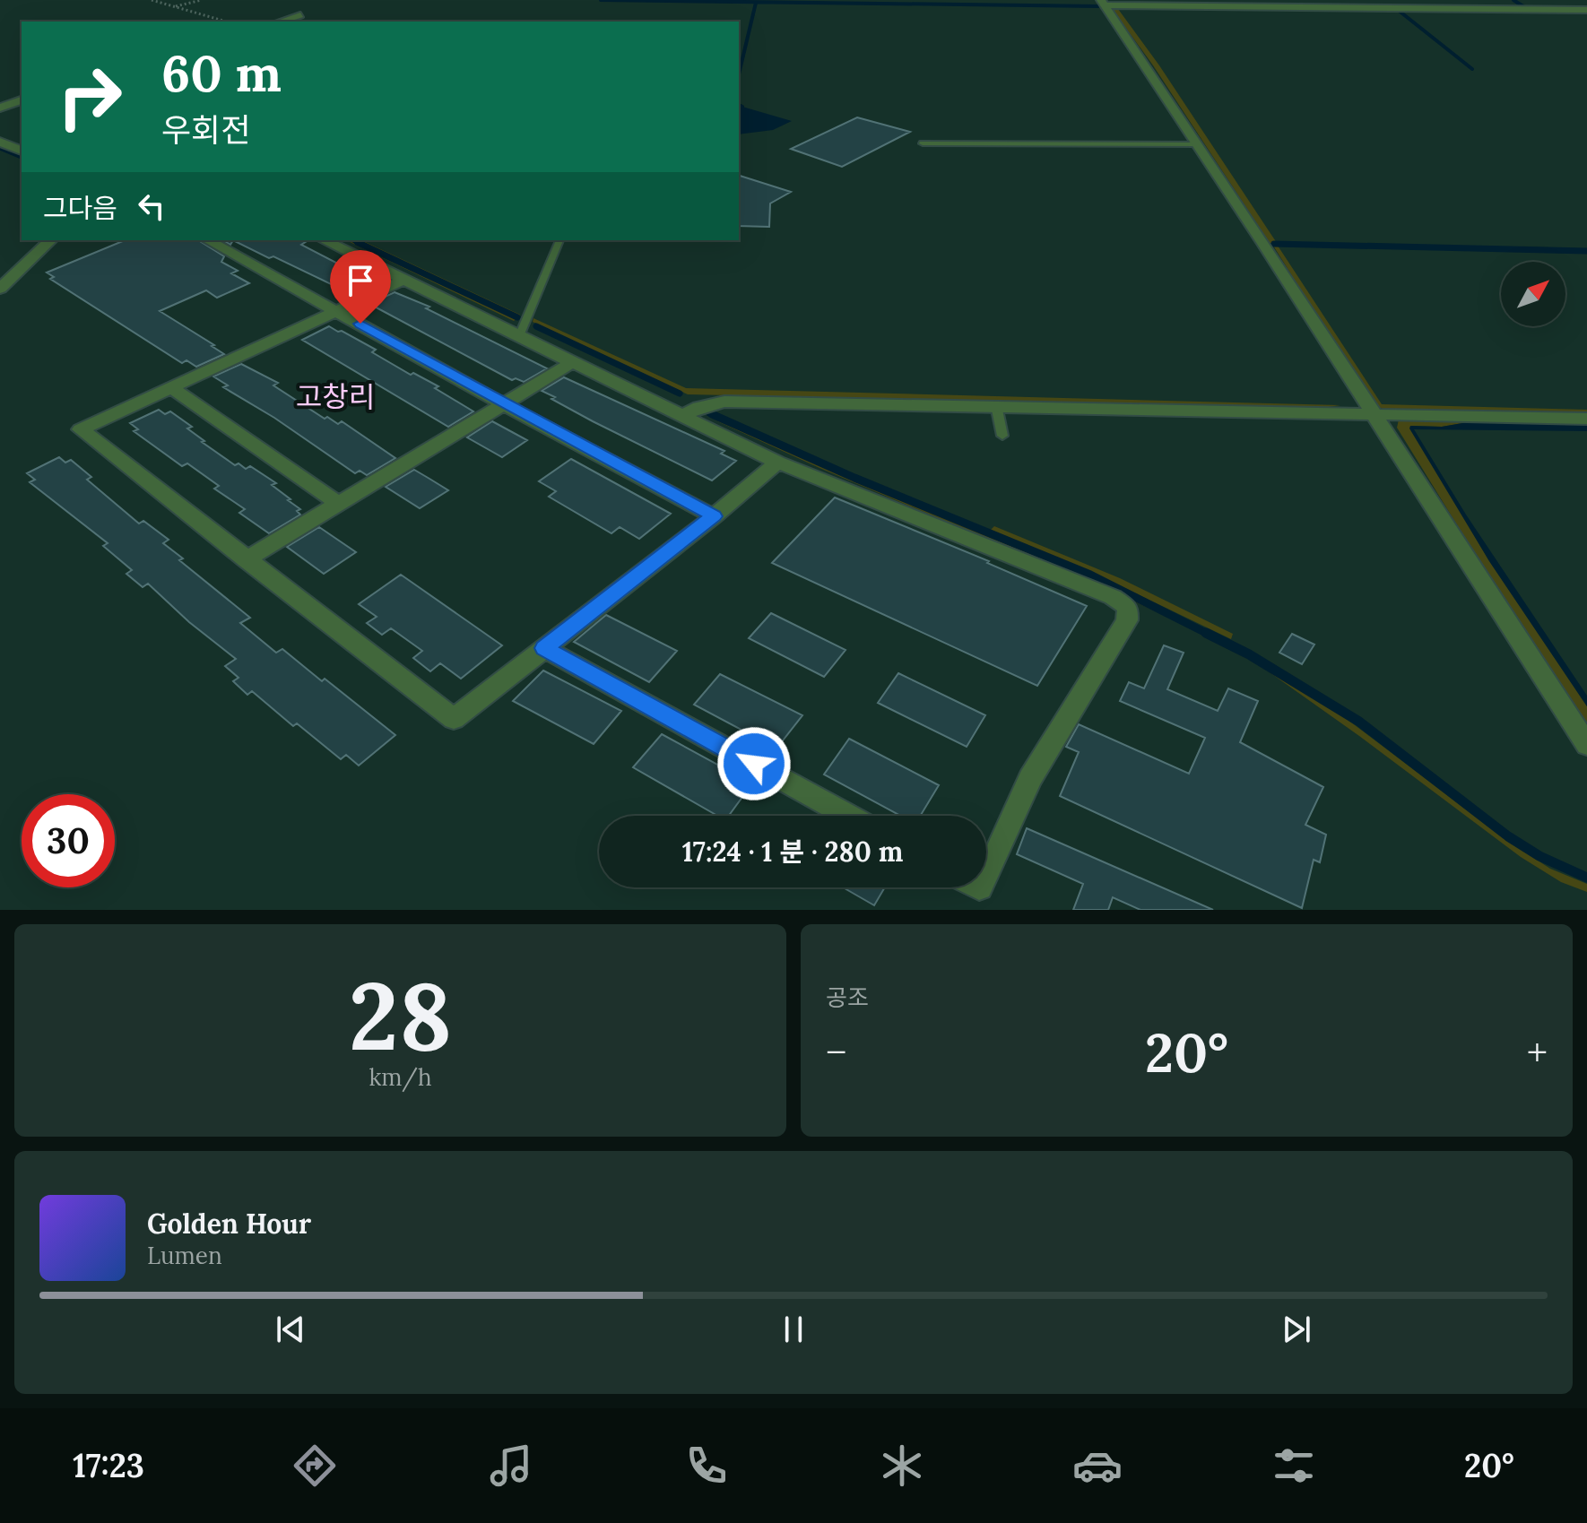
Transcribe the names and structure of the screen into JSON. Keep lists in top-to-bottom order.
{
  "districts": ["고창리"],
  "north": "top right",
  "page": {
    "turn": ["60 m", "우회전"],
    "then": "그다음",
    "limit": "30",
    "trip": "17:24 · 1 분 · 280 m",
    "tile": [
      ["28", "km/h"],
      "공조"
    ],
    "heat": ["−", "20°", "+"],
    "song": ["Golden Hour", "Lumen"],
    "tabs": ["17:23", "20°"]
  }
}
